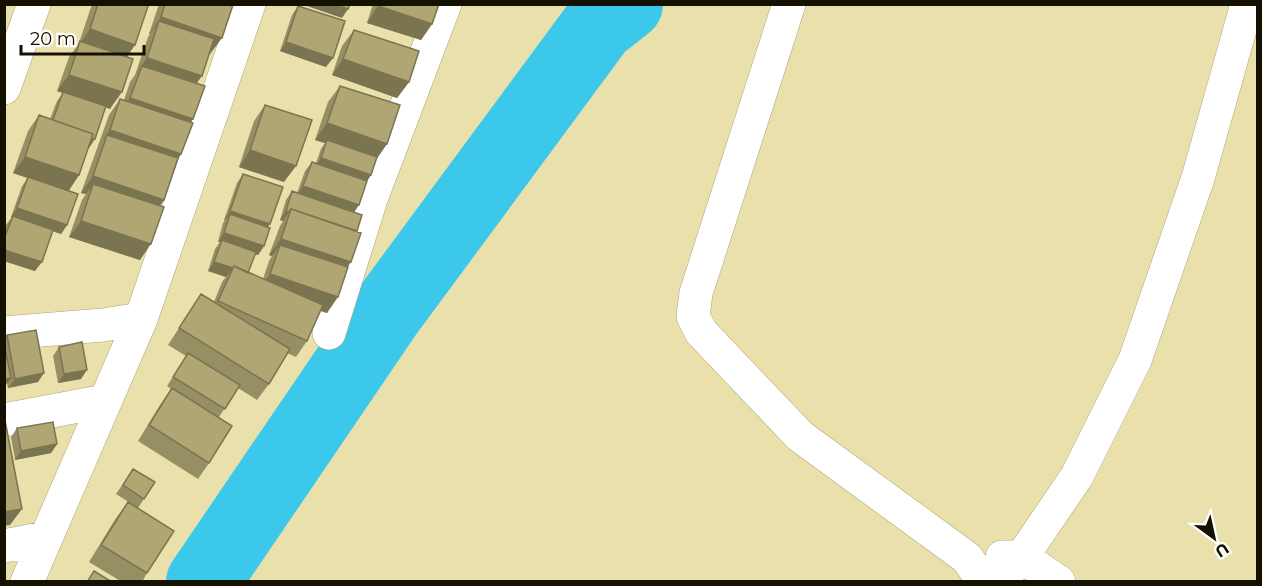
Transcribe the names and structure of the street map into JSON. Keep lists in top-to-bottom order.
{
  "scale_bar": "20 m",
  "north": "bottom right"
}
